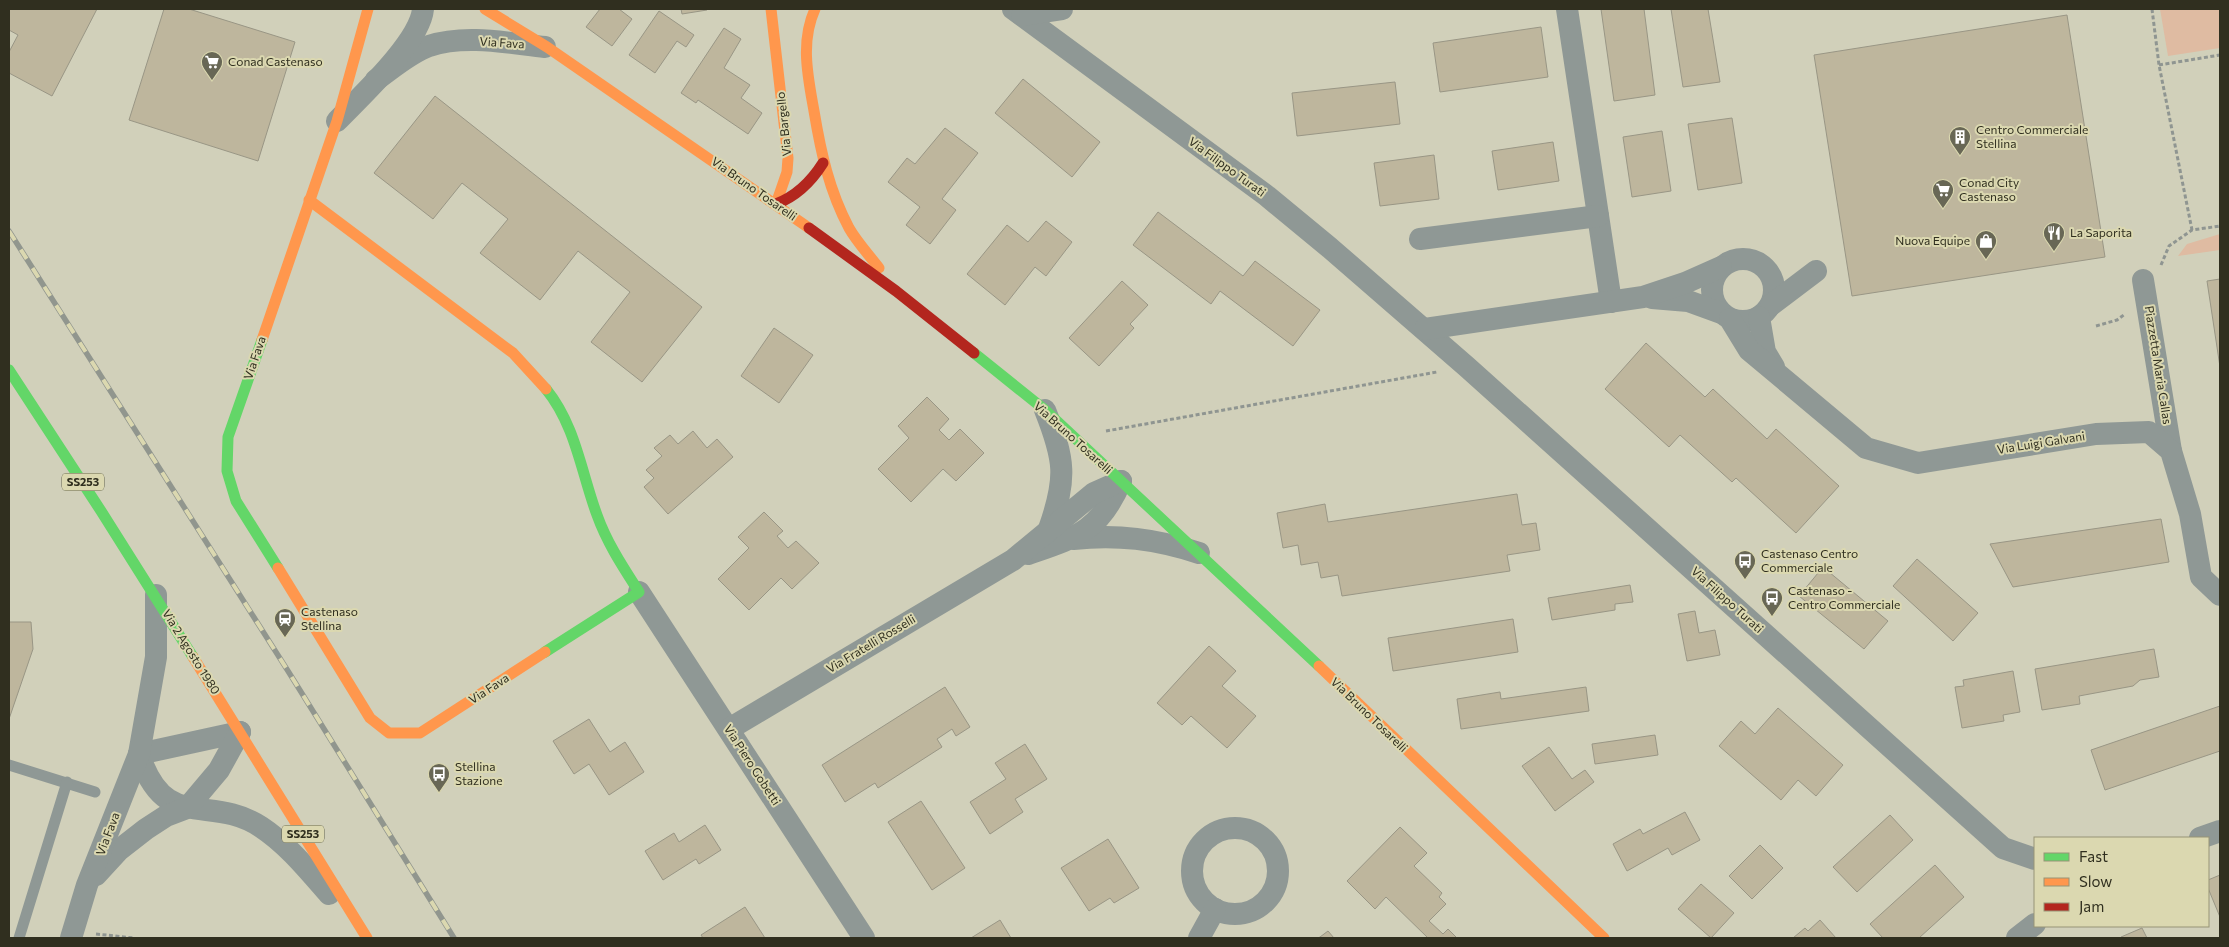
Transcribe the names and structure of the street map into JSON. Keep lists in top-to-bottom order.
{
  "streets": {
    "street": [
      "Via Fava",
      "Via Bargello",
      "Via Filippo Turati",
      "Via Bruno Tosarelli",
      "Piazzetta Maria Callas",
      "Via Luigi Galvani",
      "SS253",
      "Via Fratelli Rosselli",
      "Via 2 Agosto 1980",
      "Via Piero Gobetti"
    ]
  },
  "crossings": [
    ["Via Fava", "Via Bruno Tosarelli"],
    ["Via Fava", "Via 2 Agosto 1980"],
    ["Via Fava", "Via Piero Gobetti"],
    ["Via Bargello", "Via Bruno Tosarelli"],
    ["Via Bruno Tosarelli", "Via Fratelli Rosselli"],
    ["Piazzetta Maria Callas", "Via Luigi Galvani"],
    ["Via Fratelli Rosselli", "Via Piero Gobetti"]
  ],
  "places": {
    "supermarket": ["Conad Castenaso", "Conad City Castenaso"],
    "building": ["Centro Commerciale Stellina"],
    "restaurant": ["La Saporita"],
    "shop": ["Nuova Equipe"],
    "bus stop": ["Castenaso Centro Commerciale", "Castenaso - Centro Commerciale", "Stellina Stazione"],
    "station": ["Castenaso Stellina"]
  },
  "legend": ["Fast", "Slow", "Jam"]
}
